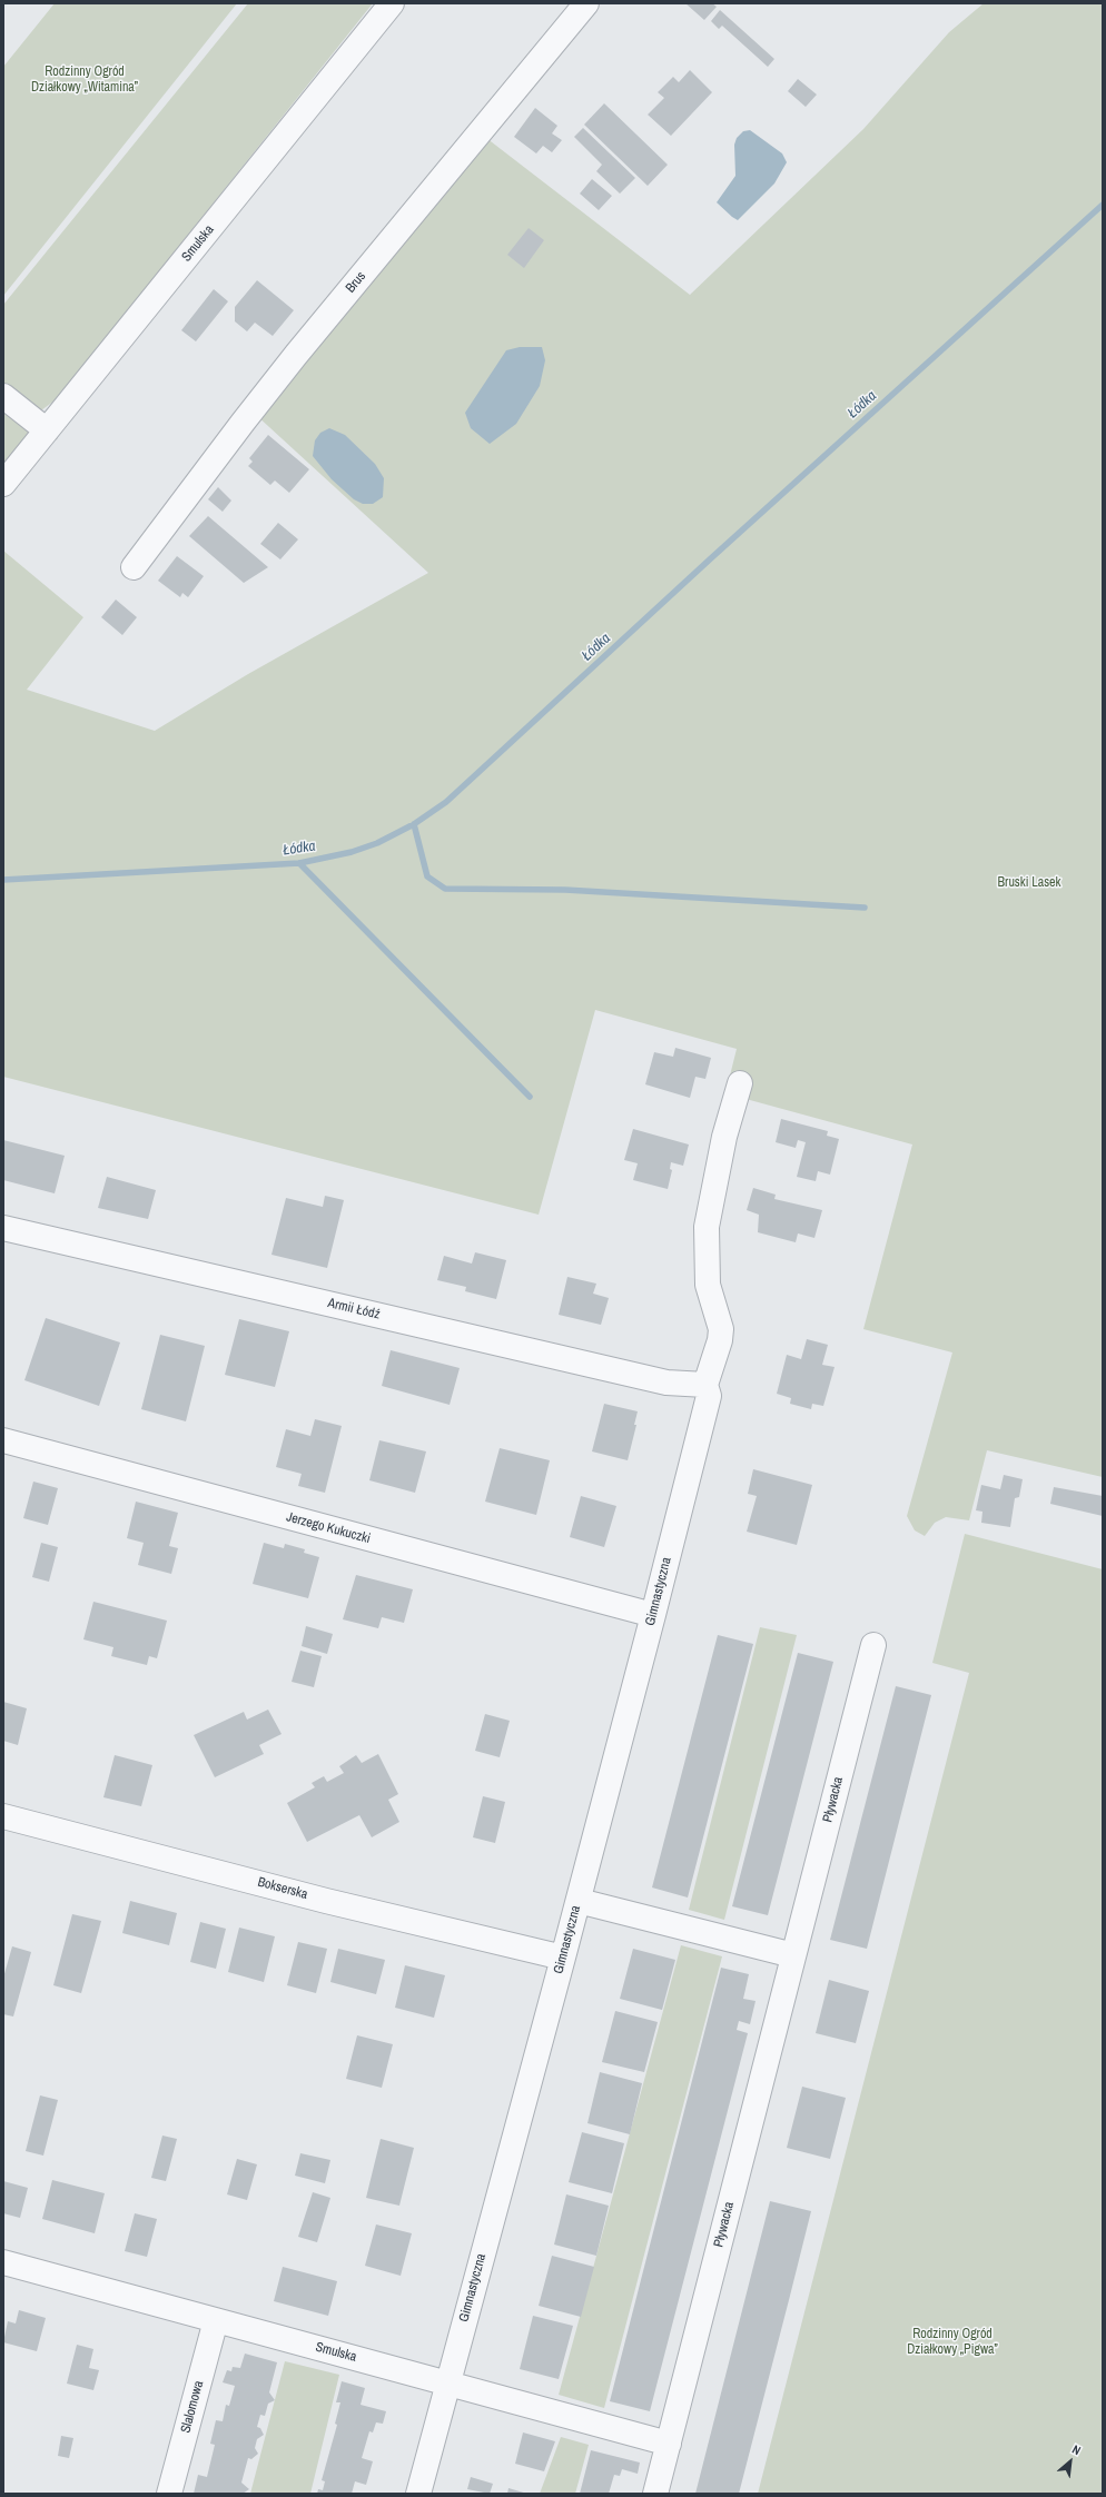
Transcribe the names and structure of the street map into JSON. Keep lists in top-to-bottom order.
{
  "streets": {
    "street": [
      "Smulska",
      "Brus",
      "Armii Łódź",
      "Jerzego Kukuczki",
      "Gimnastyczna",
      "Pływacka",
      "Bokserska",
      "Slalomowa"
    ]
  },
  "crossings": [
    ["Smulska", "Gimnastyczna"],
    ["Smulska", "Pływacka"],
    ["Smulska", "Slalomowa"],
    ["Armii Łódź", "Gimnastyczna"],
    ["Jerzego Kukuczki", "Gimnastyczna"],
    ["Gimnastyczna", "Bokserska"]
  ],
  "water": ["Łódka"],
  "parks": ["Rodzinny Ogród Działkowy „Witamina”", "Bruski Lasek", "Rodzinny Ogród Działkowy „Pigwa”"],
  "north": "top right"
}
